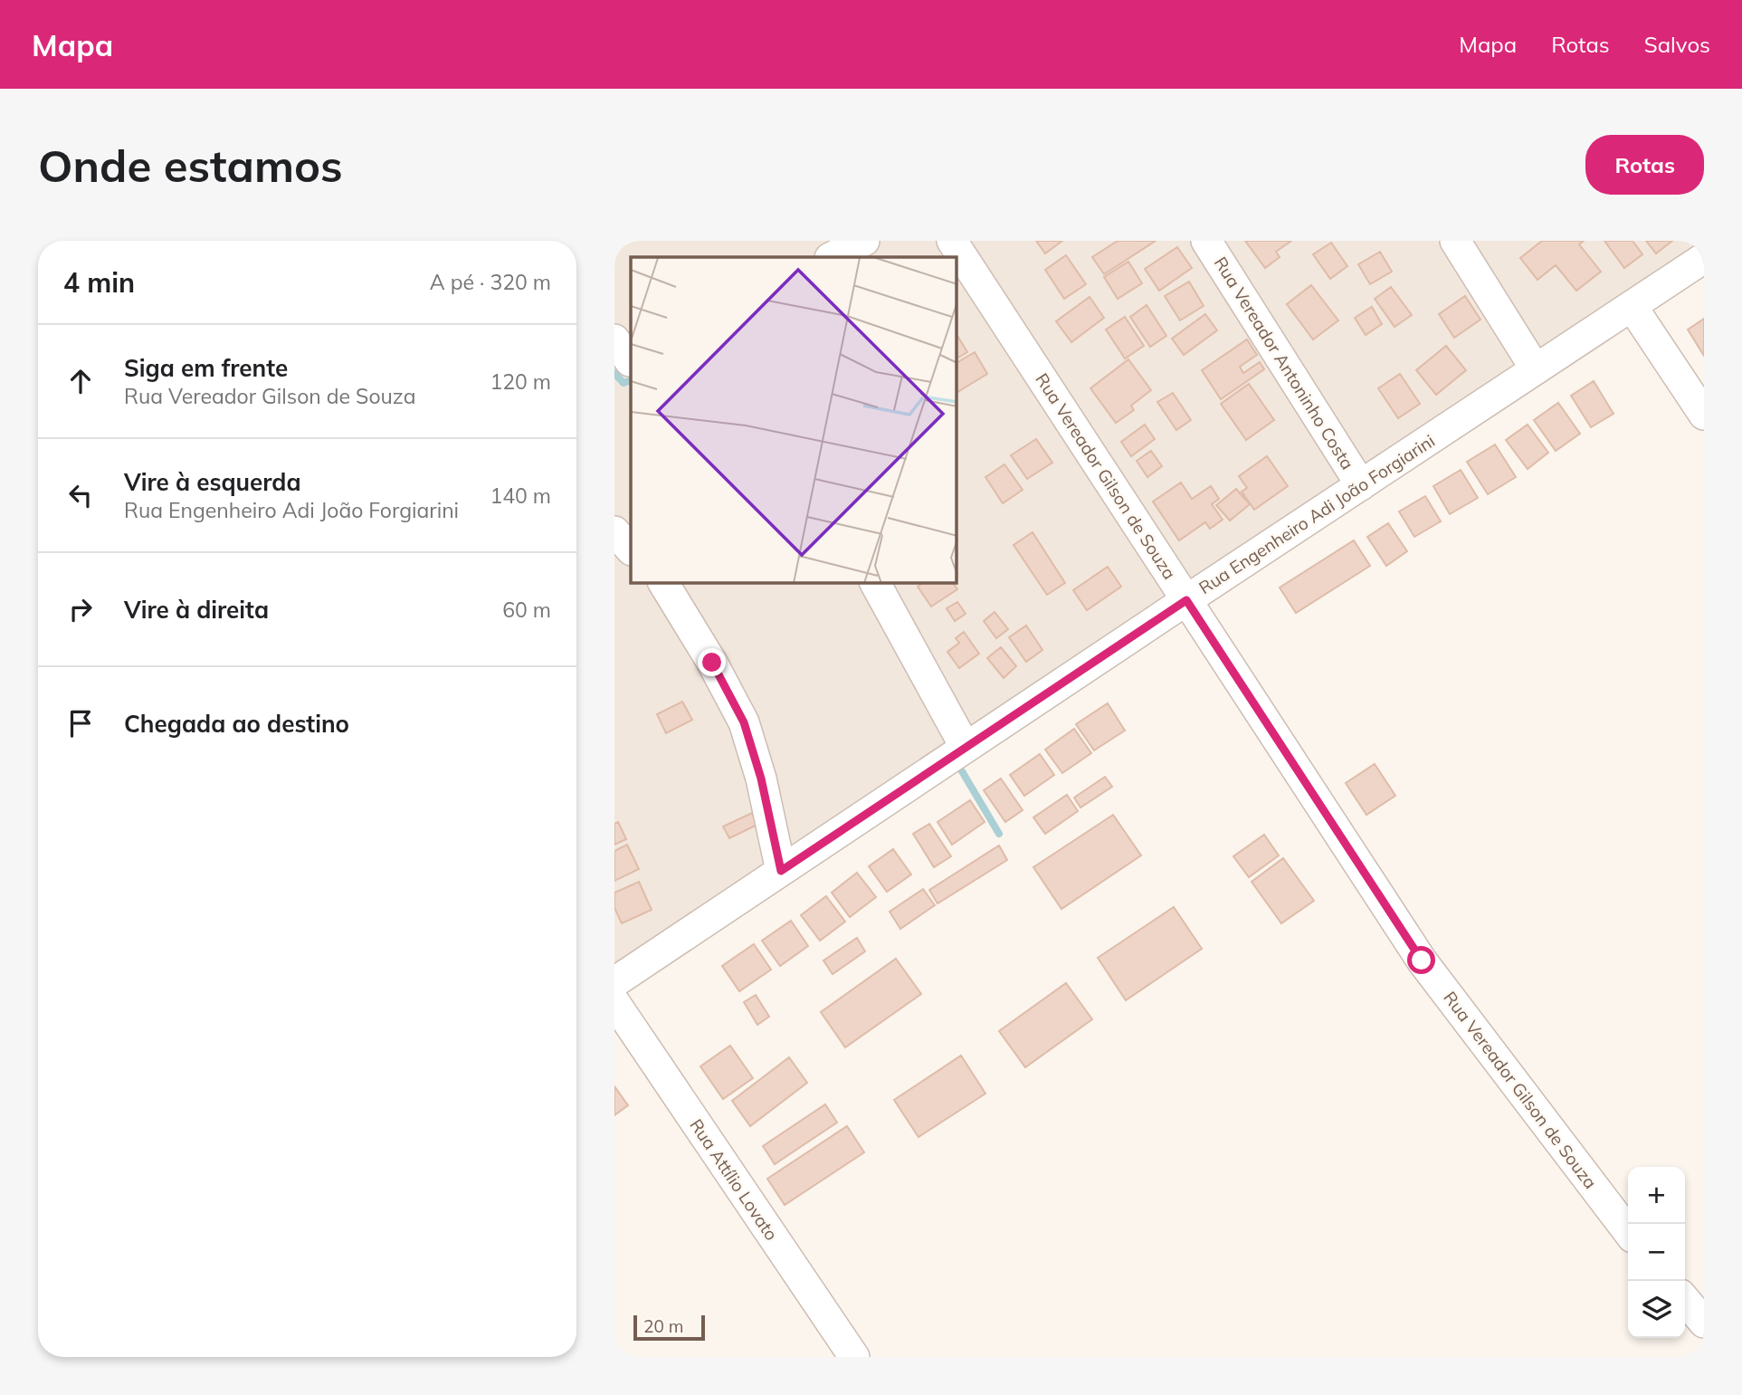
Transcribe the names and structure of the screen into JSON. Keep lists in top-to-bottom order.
{
  "streets": {
    "street": [
      "Rua Vereador Antoninho Costa",
      "Rua Vereador Gilson de Souza",
      "Rua Engenheiro Adi João Forgiarini",
      "Rua Attílio Lovato"
    ]
  },
  "crossings": [
    ["Rua Vereador Antoninho Costa", "Rua Engenheiro Adi João Forgiarini"],
    ["Rua Vereador Gilson de Souza", "Rua Engenheiro Adi João Forgiarini"]
  ],
  "scale_bar": "20 m",
  "page": {
    "header": "Mapa",
    "nav": ["Mapa", "Rotas", "Salvos"],
    "buttons": "Rotas",
    "title": "Onde estamos",
    "heading": ["4 min", "A pé · 320 m"],
    "list": [
      ["Siga em frente", "Rua Vereador Gilson de Souza", "120 m"],
      ["Vire à esquerda", "Rua Engenheiro Adi João Forgiarini", "140 m"],
      ["Vire à direita", "60 m"],
      "Chegada ao destino"
    ],
    "map_buttons": ["+", "−"],
    "scale": "20 m"
  }
}
